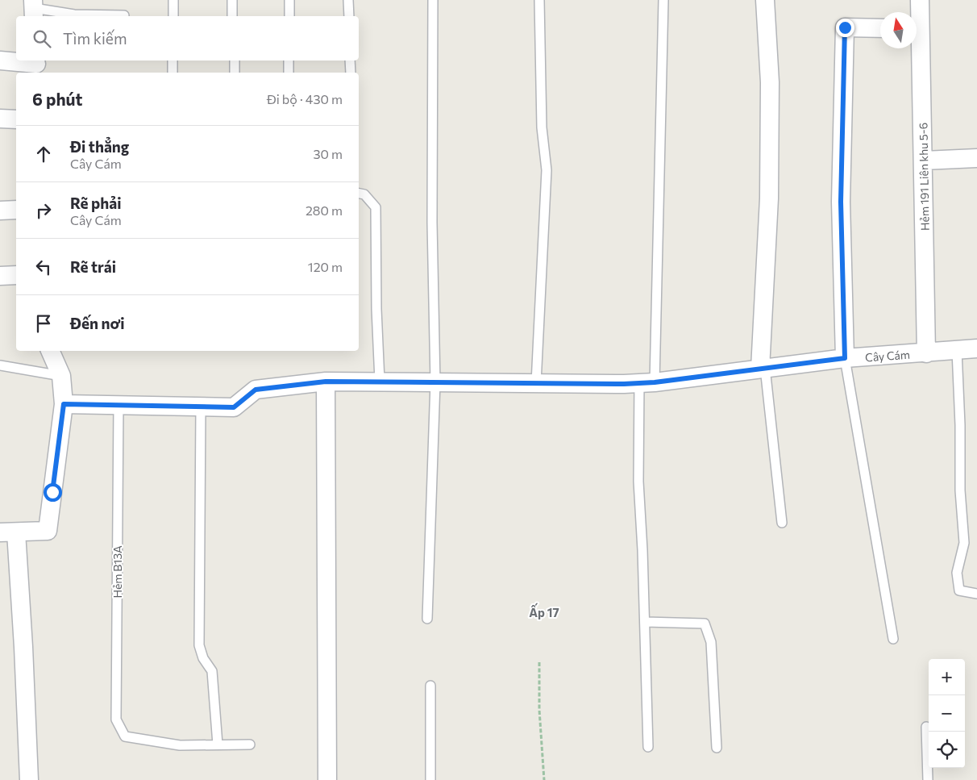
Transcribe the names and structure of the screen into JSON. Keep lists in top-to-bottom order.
{
  "streets": {
    "street": ["Hẻm 191 Liên khu 5-6", "Cây Cám"],
    "lane": ["Hẻm B13A"]
  },
  "crossings": [
    ["Hẻm 191 Liên khu 5-6", "Cây Cám"],
    ["Cây Cám", "Hẻm B13A"]
  ],
  "districts": ["Ấp 17"],
  "north": "top",
  "page": {
    "search": "Tìm kiếm",
    "heading": ["6 phút", "Đi bộ · 430 m"],
    "list": [
      ["Đi thẳng", "Cây Cám", "30 m"],
      ["Rẽ phải", "Cây Cám", "280 m"],
      ["Rẽ trái", "120 m"],
      "Đến nơi"
    ],
    "map_buttons": ["+", "−"]
  }
}
